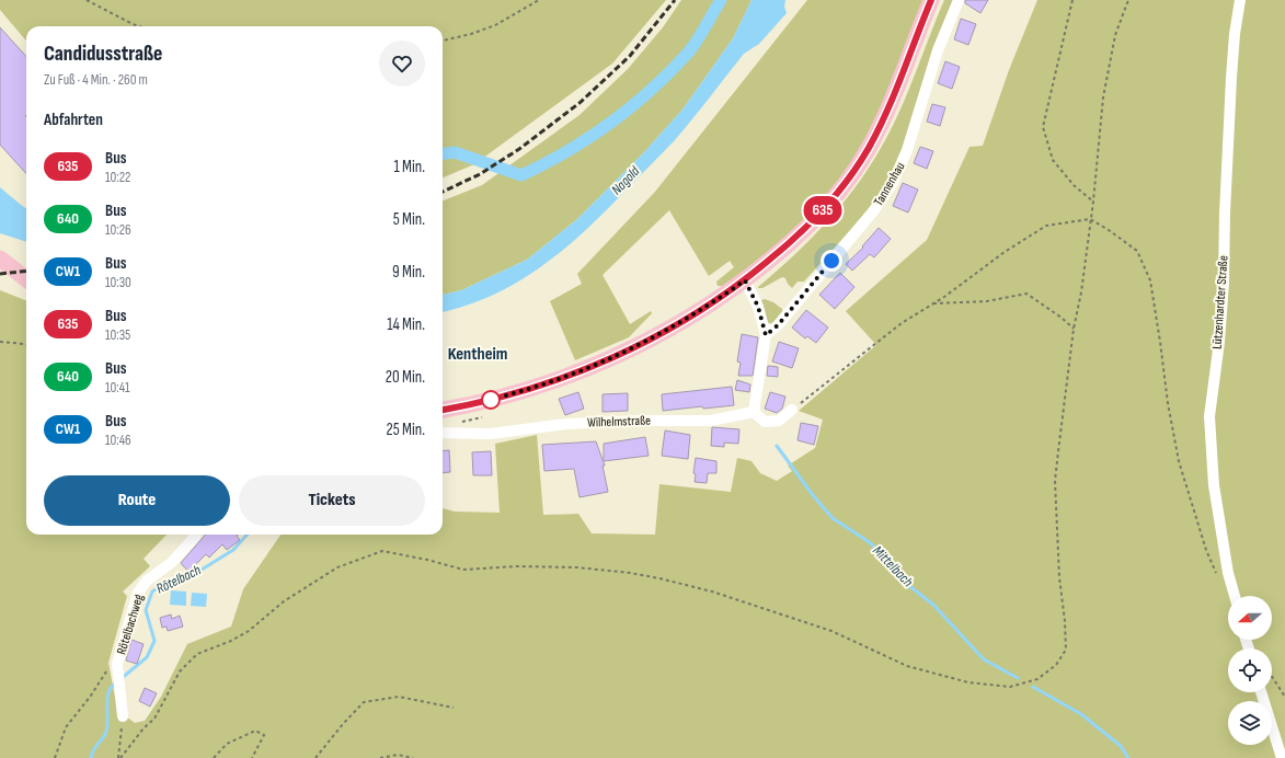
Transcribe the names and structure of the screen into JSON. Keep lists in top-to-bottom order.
{
  "streets": {
    "street": [
      "Tannenhau",
      "Lützenhardter Straße",
      "Wilhelmstraße",
      "Rötelbachweg"
    ]
  },
  "districts": ["Kentheim"],
  "water": ["Nagold", "Mittelbach", "Rötelbach"],
  "lines": ["bus line 635"],
  "north": "left",
  "page": {
    "on_map": "635",
    "heading": [
      ["Candidusstraße", "Zu Fuß · 4 Min. · 260 m"],
      "Abfahrten"
    ],
    "list": [
      {
        "mark": "635",
        "name": "Bus",
        "note": "10:22",
        "value": "1 Min."
      },
      {
        "mark": "640",
        "name": "Bus",
        "note": "10:26",
        "value": "5 Min."
      },
      {
        "mark": "CW1",
        "name": "Bus",
        "note": "10:30",
        "value": "9 Min."
      },
      {
        "mark": "635",
        "name": "Bus",
        "note": "10:35",
        "value": "14 Min."
      },
      {
        "mark": "640",
        "name": "Bus",
        "note": "10:41",
        "value": "20 Min."
      },
      {
        "mark": "CW1",
        "name": "Bus",
        "note": "10:46",
        "value": "25 Min."
      }
    ],
    "buttons": ["Route", "Tickets"]
  }
}
